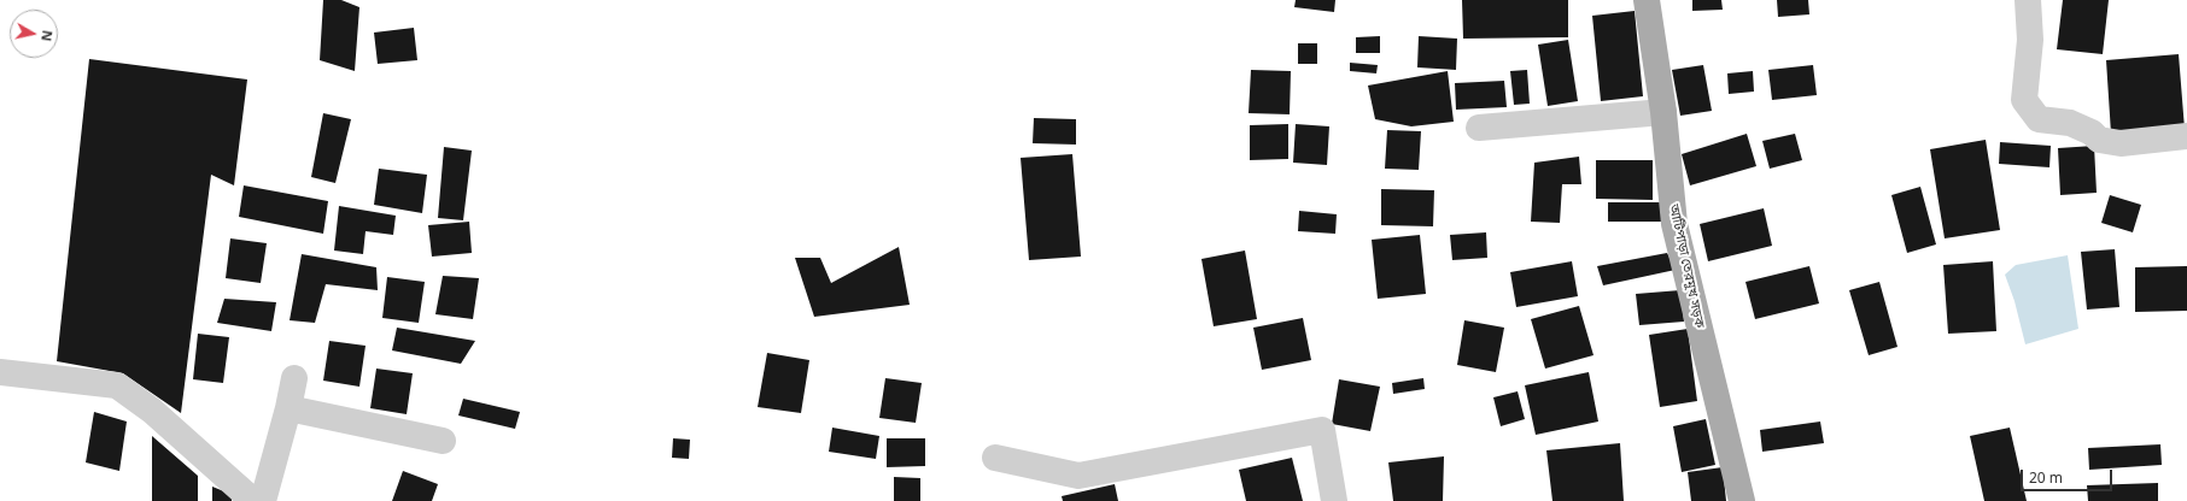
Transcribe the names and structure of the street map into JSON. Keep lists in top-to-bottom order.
{
  "streets": {
    "main road": ["আটিপাড়া তেরমুখ সড়ক"]
  },
  "scale_bar": "20 m",
  "north": "right"
}
